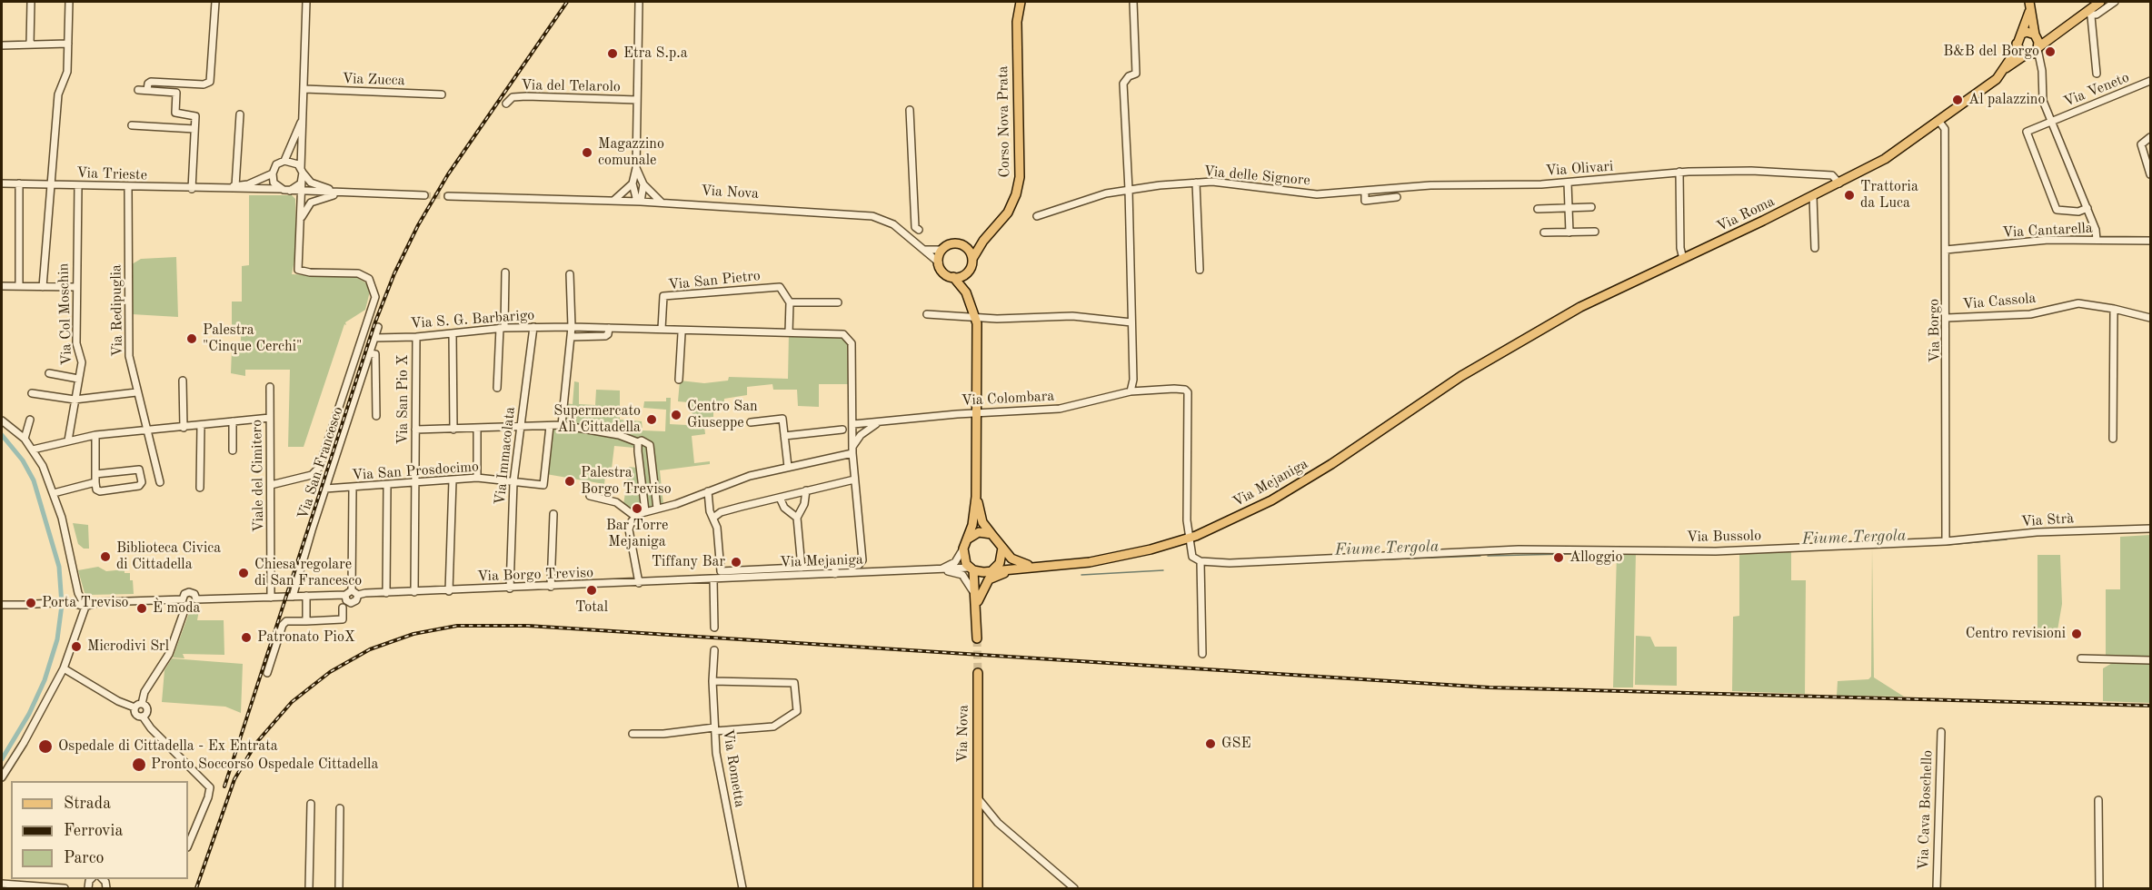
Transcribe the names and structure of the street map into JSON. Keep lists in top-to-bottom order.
{
  "streets": {
    "main road": [
      "Corso Nova Prata",
      "Via Nova",
      "Via Roma",
      "Via Mejaniga"
    ],
    "street": [
      "Via Zucca",
      "Via del Telarolo",
      "Via Veneto",
      "Via Olivari",
      "Via Trieste",
      "Via delle Signore",
      "Via Cantarella",
      "Via San Pietro",
      "Via Cassola",
      "Via Redipuglia",
      "Via Col Moschin",
      "Via S. G. Barbarigo",
      "Via Borgo",
      "Via Colombara",
      "Via San Pio X",
      "Via Immacolata",
      "Via San Francesco",
      "Via San Prosdocimo",
      "Viale del Cimitero",
      "Via Strà",
      "Via Bussolo",
      "Via Borgo Treviso",
      "Via Rometta",
      "Via Cava Boschello"
    ]
  },
  "crossings": [
    ["Corso Nova Prata", "Via Nova"],
    ["Via Olivari", "Via delle Signore"],
    ["Via Olivari", "Via Roma"],
    ["Via Trieste", "Via Redipuglia"],
    ["Via Trieste", "Via Col Moschin"],
    ["Via Nova", "Via Colombara"],
    ["Via Nova", "Via Mejaniga"],
    ["Via Roma", "Via Borgo"],
    ["Via Roma", "Via Mejaniga"],
    ["Via Cantarella", "Via Borgo"],
    ["Via Cassola", "Via Borgo"],
    ["Via S. G. Barbarigo", "Via San Pio X"],
    ["Via S. G. Barbarigo", "Via Immacolata"],
    ["Via S. G. Barbarigo", "Via San Francesco"],
    ["Via Borgo", "Via Strà"],
    ["Via Borgo", "Via Bussolo"],
    ["Via Colombara", "Via Mejaniga"],
    ["Via San Pio X", "Via San Prosdocimo"],
    ["Via San Pio X", "Via Borgo Treviso"],
    ["Via Immacolata", "Via San Prosdocimo"],
    ["Via Immacolata", "Via Borgo Treviso"],
    ["Via San Francesco", "Via San Prosdocimo"],
    ["Via San Francesco", "Via Borgo Treviso"],
    ["Viale del Cimitero", "Via Borgo Treviso"],
    ["Via Mejaniga", "Via Borgo Treviso"],
    ["Via Strà", "Via Bussolo"]
  ],
  "water": ["Fiume Tergola"],
  "places": [
    "B&B del Borgo",
    "Etra S.p.a",
    "Al palazzino",
    "Magazzino comunale",
    "Trattoria da Luca",
    "Palestra \"Cinque Cerchi\"",
    "Centro San Giuseppe",
    "Supermercato Alì Cittadella",
    "Palestra Borgo Treviso",
    "Bar Torre Mejaniga",
    "Biblioteca Civica di Cittadella",
    "Alloggio",
    "Tiffany Bar",
    "Chiesa regolare di San Francesco",
    "Total",
    "Porta Treviso",
    "È moda",
    "Centro revisioni",
    "Patronato PioX",
    "Microdivi Srl",
    "GSE",
    "Ospedale di Cittadella - Ex Entrata",
    "Pronto Soccorso Ospedale Cittadella"
  ],
  "legend": ["Strada", "Ferrovia", "Parco"]
}
